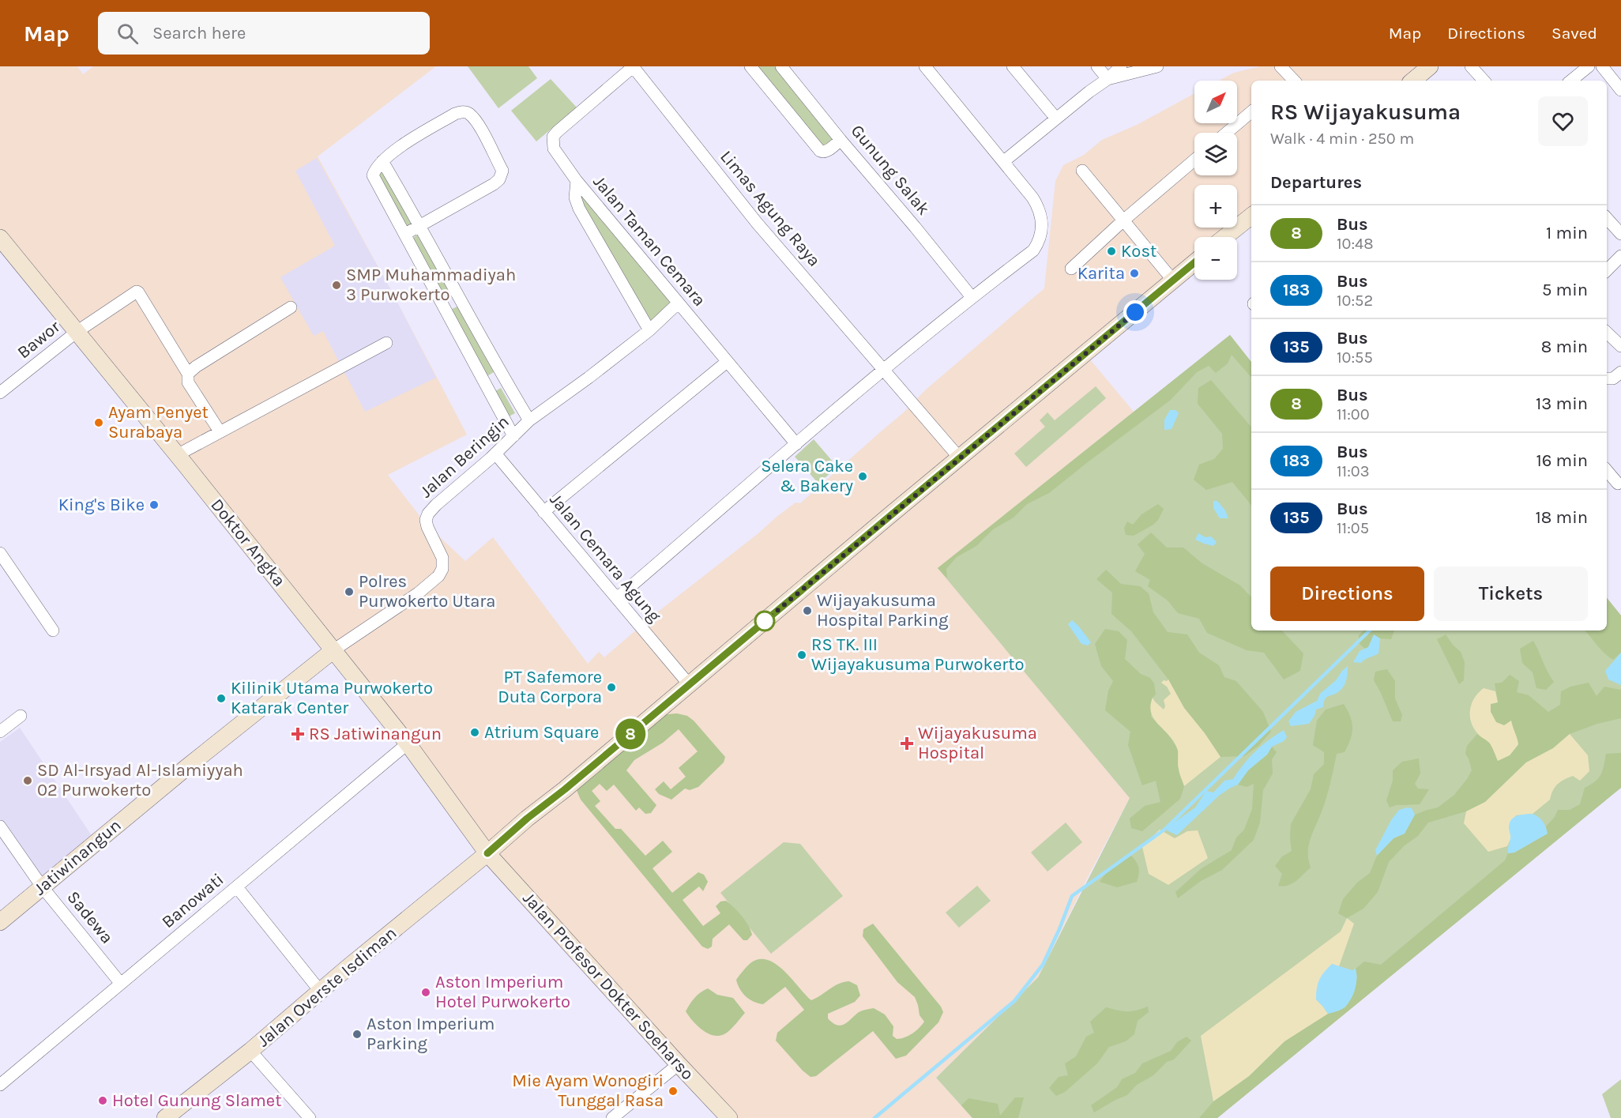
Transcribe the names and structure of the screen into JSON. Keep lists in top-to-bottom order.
{
  "streets": {
    "street": [
      "Gunung Salak",
      "Limas Agung Raya",
      "Jalan Taman Cemara",
      "Bawor",
      "Jalan Beringin",
      "Doktor Angka",
      "Jalan Cemara Agung",
      "Jatiwinangun",
      "Banowati",
      "Sadewa",
      "Jalan Profesor Dokter Soeharso",
      "Jalan Overste Isdiman"
    ]
  },
  "crossings": [
    ["Limas Agung Raya", "Jalan Taman Cemara"],
    ["Limas Agung Raya", "Jalan Overste Isdiman"],
    ["Jalan Taman Cemara", "Jalan Beringin"],
    ["Bawor", "Doktor Angka"],
    ["Jalan Beringin", "Doktor Angka"],
    ["Jalan Beringin", "Jalan Cemara Agung"],
    ["Jalan Beringin", "Jatiwinangun"],
    ["Doktor Angka", "Jatiwinangun"],
    ["Doktor Angka", "Banowati"],
    ["Doktor Angka", "Jalan Profesor Dokter Soeharso"],
    ["Doktor Angka", "Jalan Overste Isdiman"],
    ["Jalan Cemara Agung", "Jalan Overste Isdiman"],
    ["Jatiwinangun", "Sadewa"],
    ["Banowati", "Sadewa"],
    ["Jalan Profesor Dokter Soeharso", "Jalan Overste Isdiman"]
  ],
  "places": {
    "other": [
      "Kost",
      "Karita",
      "SMP Muhammadiyah 3 Purwokerto",
      "Ayam Penyet Surabaya",
      "Selera Cake & Bakery",
      "King's Bike",
      "Polres Purwokerto Utara",
      "Wijayakusuma Hospital Parking",
      "RS TK. III Wijayakusuma Purwokerto",
      "PT Safemore Duta Corpora",
      "Kilinik Utama Purwokerto Katarak Center",
      "Atrium Square",
      "SD Al-Irsyad Al-Islamiyyah 02 Purwokerto",
      "Aston Imperium Hotel Purwokerto",
      "Aston Imperium Parking",
      "Mie Ayam Wonogiri Tunggal Rasa",
      "Hotel Gunung Slamet"
    ],
    "health": ["RS Jatiwinangun", "Wijayakusuma Hospital"]
  },
  "lines": ["bus line 8"],
  "north": "top right",
  "page": {
    "header": "Map",
    "search": "Search here",
    "nav": ["Map", "Directions", "Saved"],
    "on_map": "8",
    "map_buttons": ["+", "−"],
    "heading": [
      ["RS Wijayakusuma", "Walk · 4 min · 250 m"],
      "Departures"
    ],
    "list": [
      {
        "mark": "8",
        "name": "Bus",
        "note": "10:48",
        "value": "1 min"
      },
      {
        "mark": "183",
        "name": "Bus",
        "note": "10:52",
        "value": "5 min"
      },
      {
        "mark": "135",
        "name": "Bus",
        "note": "10:55",
        "value": "8 min"
      },
      {
        "mark": "8",
        "name": "Bus",
        "note": "11:00",
        "value": "13 min"
      },
      {
        "mark": "183",
        "name": "Bus",
        "note": "11:03",
        "value": "16 min"
      },
      {
        "mark": "135",
        "name": "Bus",
        "note": "11:05",
        "value": "18 min"
      }
    ],
    "buttons": ["Directions", "Tickets"]
  }
}
